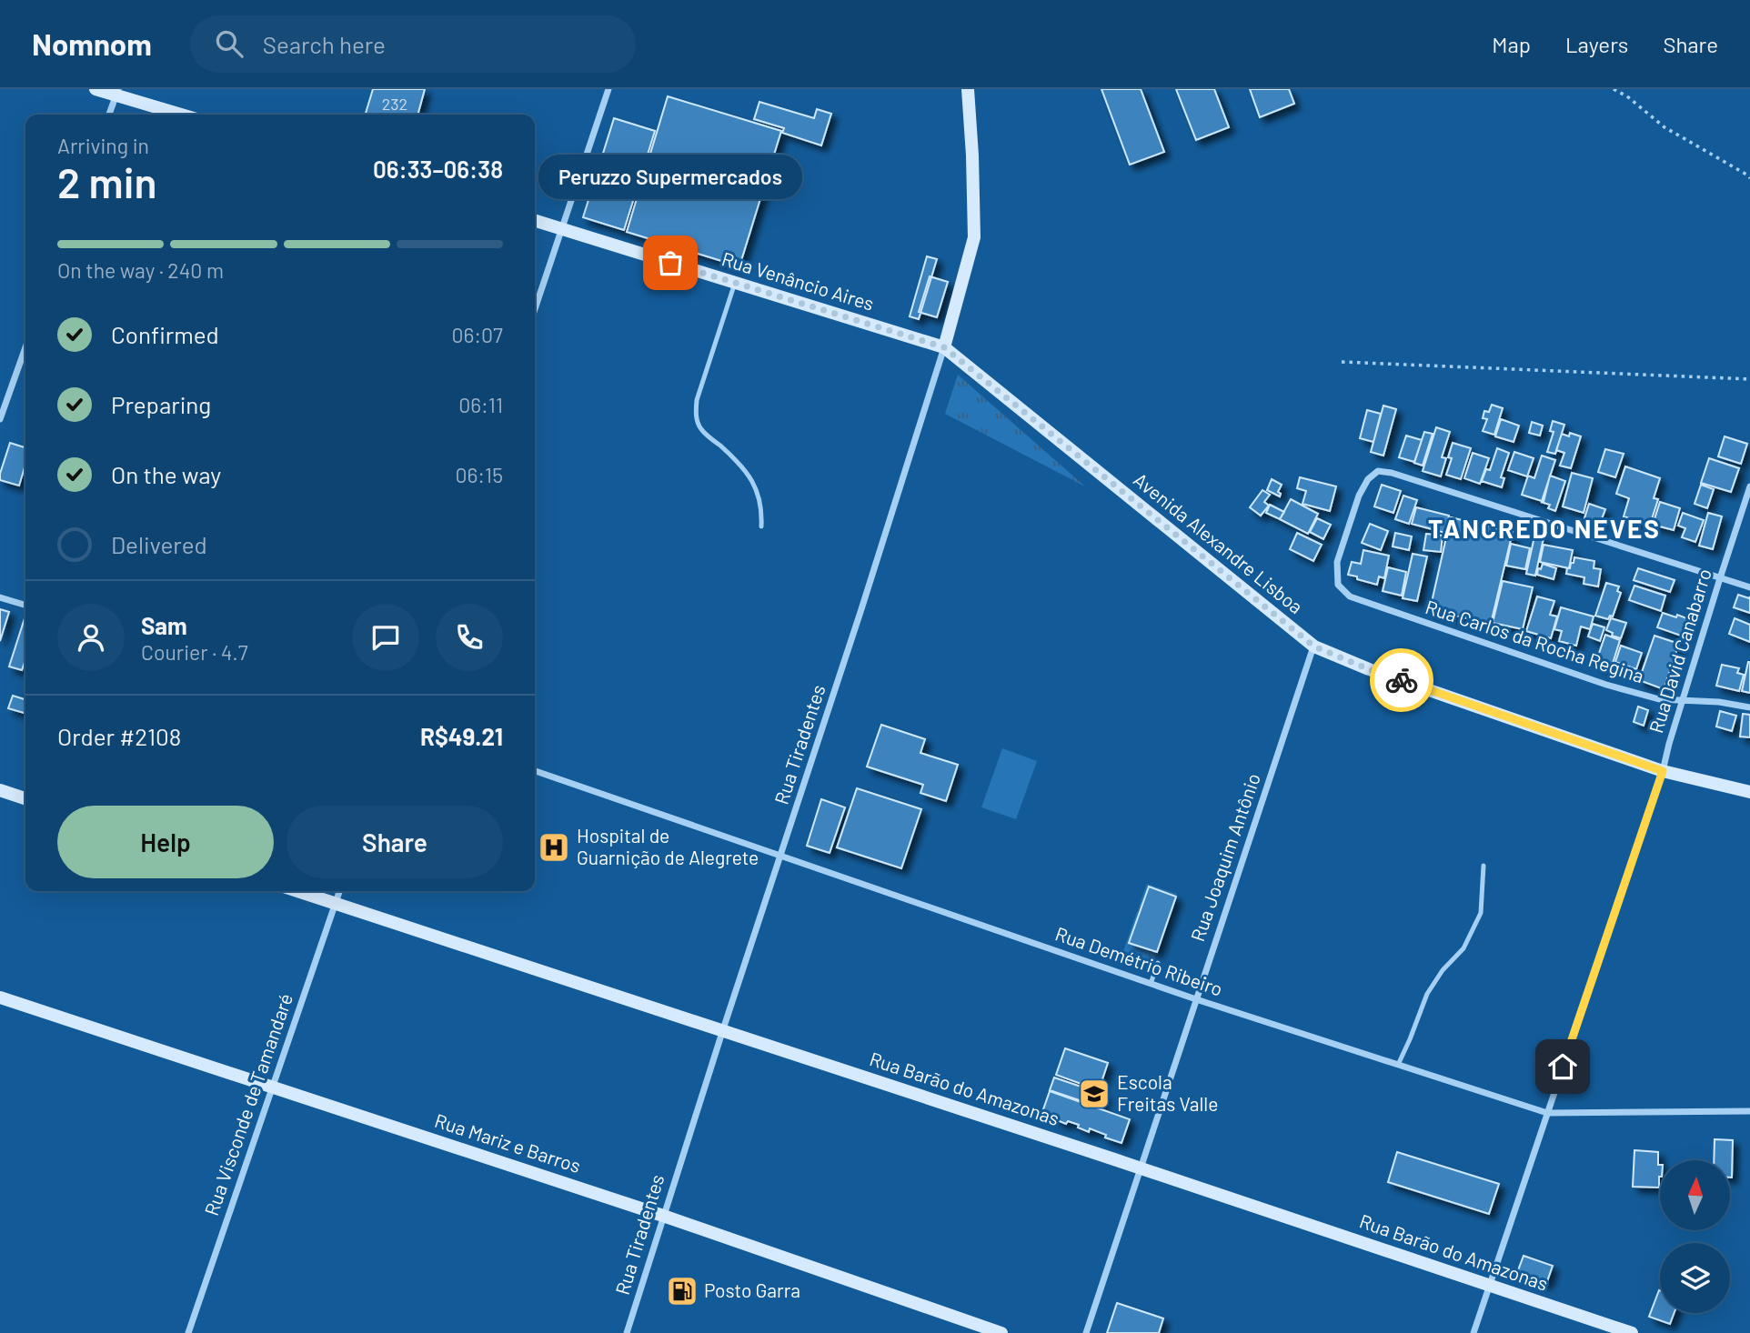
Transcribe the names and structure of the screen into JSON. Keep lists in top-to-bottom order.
{
  "streets": {
    "street": [
      "Rua Venâncio Aires",
      "Avenida Alexandre Lisboa",
      "Rua Carlos da Rocha Regina",
      "Rua David Canabarro",
      "Rua Tiradentes",
      "Rua Joaquim Antônio",
      "Rua Demétrio Ribeiro",
      "Rua Barão do Amazonas",
      "Rua Visconde de Tamandaré",
      "Rua Mariz e Barros"
    ]
  },
  "crossings": [
    ["Rua Venâncio Aires", "Avenida Alexandre Lisboa"],
    ["Rua Venâncio Aires", "Rua Tiradentes"],
    ["Avenida Alexandre Lisboa", "Rua David Canabarro"],
    ["Avenida Alexandre Lisboa", "Rua Tiradentes"],
    ["Avenida Alexandre Lisboa", "Rua Joaquim Antônio"],
    ["Rua Carlos da Rocha Regina", "Rua David Canabarro"],
    ["Rua David Canabarro", "Rua Demétrio Ribeiro"],
    ["Rua David Canabarro", "Rua Barão do Amazonas"],
    ["Rua Tiradentes", "Rua Demétrio Ribeiro"],
    ["Rua Tiradentes", "Rua Barão do Amazonas"],
    ["Rua Tiradentes", "Rua Mariz e Barros"],
    ["Rua Joaquim Antônio", "Rua Demétrio Ribeiro"],
    ["Rua Joaquim Antônio", "Rua Barão do Amazonas"],
    ["Rua Barão do Amazonas", "Rua Visconde de Tamandaré"],
    ["Rua Visconde de Tamandaré", "Rua Mariz e Barros"]
  ],
  "districts": ["TANCREDO NEVES"],
  "places": {
    "other": ["Peruzzo Supermercados"],
    "hospital": ["Hospital de Guarnição de Alegrete"],
    "school or university": ["Escola Freitas Valle"],
    "fuel station": ["Posto Garra"]
  },
  "house_numbers": ["232"],
  "north": "top",
  "page": {
    "header": "Nomnom",
    "search": "Search here",
    "nav": ["Map", "Layers", "Share"],
    "heading": ["2 min", "Arriving in", "06:33–06:38"],
    "panel": [
      "Sam",
      "Courier · 4.7",
      "Order #2108",
      "R$49.21"
    ],
    "bubble": "Peruzzo Supermercados",
    "bar": "On the way · 240 m",
    "list": [
      ["Confirmed", "06:07"],
      ["Preparing", "06:11"],
      ["On the way", "06:15"],
      "Delivered"
    ],
    "buttons": ["Help", "Share"]
  }
}
